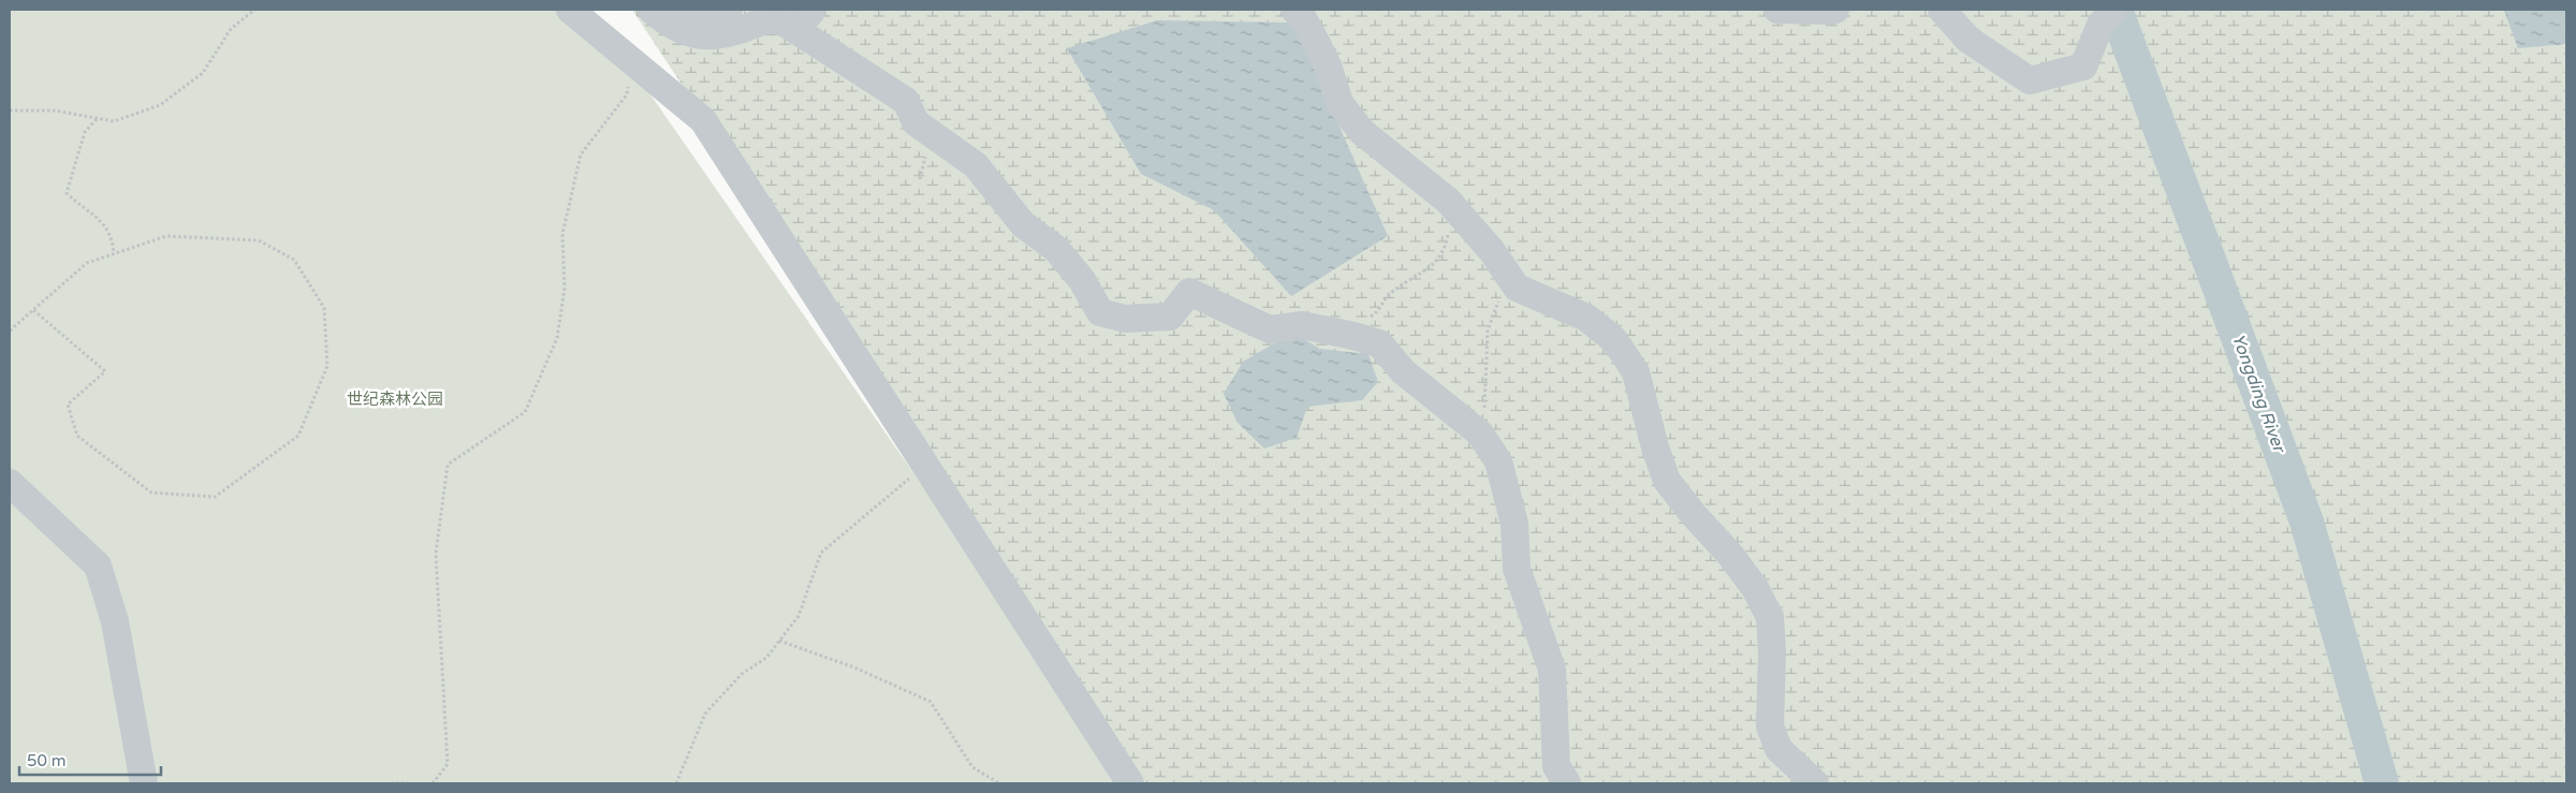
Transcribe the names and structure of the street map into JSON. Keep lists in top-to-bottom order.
{
  "water": ["Yongding River"],
  "parks": ["世纪森林公园"],
  "scale_bar": "50 m"
}
